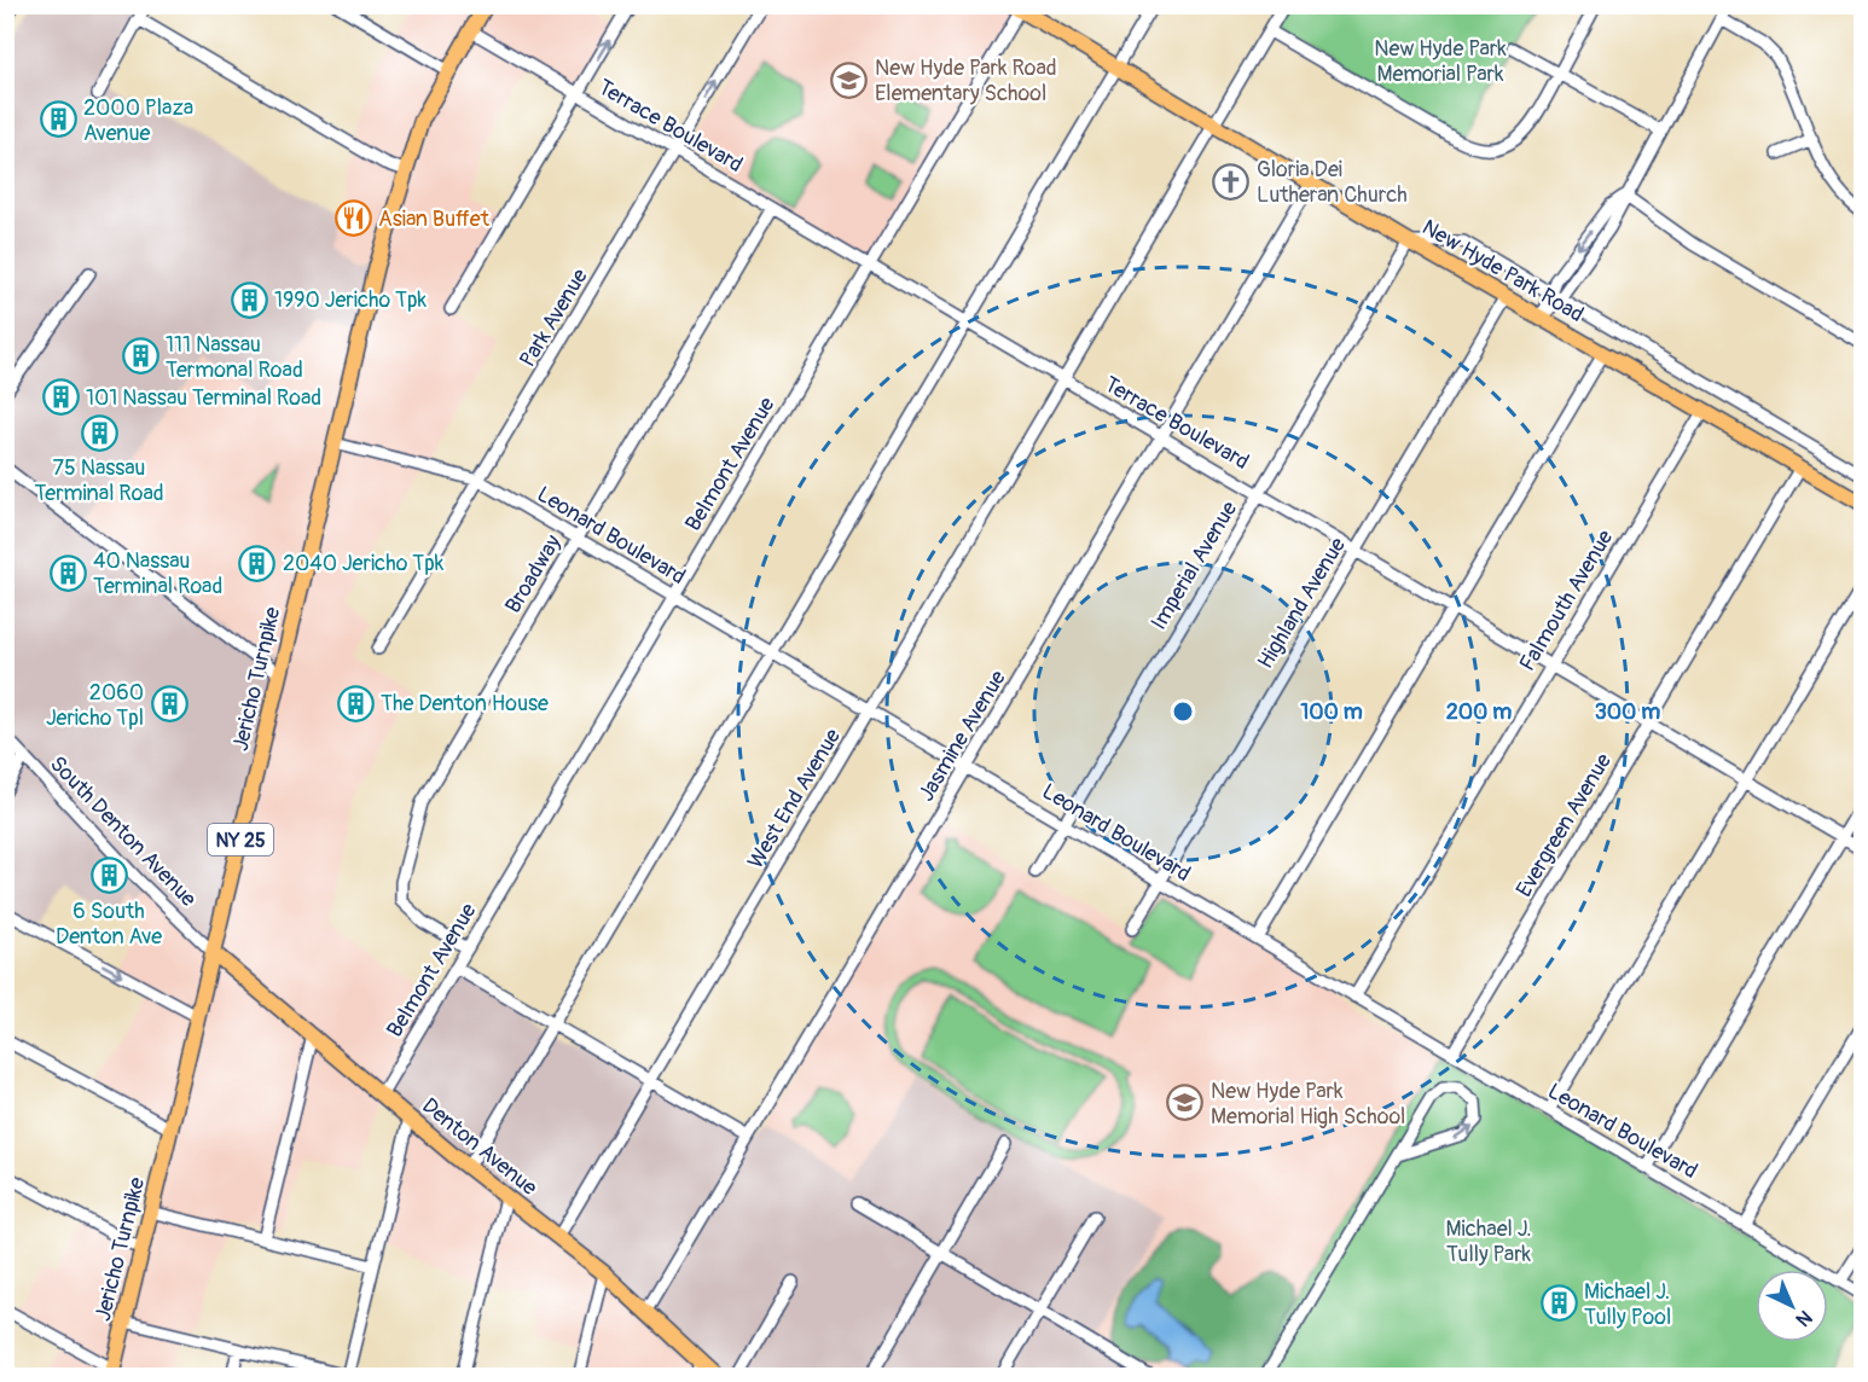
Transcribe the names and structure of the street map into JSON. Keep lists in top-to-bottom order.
{
  "streets": {
    "main road": [
      "New Hyde Park Road",
      "Jericho Turnpike",
      "NY 25",
      "Denton Avenue"
    ],
    "street": [
      "Terrace Boulevard",
      "Park Avenue",
      "Belmont Avenue",
      "Leonard Boulevard",
      "Imperial Avenue",
      "Broadway",
      "Falmouth Avenue",
      "Highland Avenue",
      "Jasmine Avenue",
      "West End Avenue",
      "Evergreen Avenue",
      "South Denton Avenue"
    ]
  },
  "crossings": [
    ["Terrace Boulevard", "Park Avenue"],
    ["Terrace Boulevard", "Belmont Avenue"],
    ["Terrace Boulevard", "Imperial Avenue"],
    ["Terrace Boulevard", "Broadway"],
    ["Terrace Boulevard", "Falmouth Avenue"],
    ["Terrace Boulevard", "Highland Avenue"],
    ["Terrace Boulevard", "Jericho Turnpike"],
    ["Terrace Boulevard", "Jasmine Avenue"],
    ["Terrace Boulevard", "West End Avenue"],
    ["Terrace Boulevard", "Evergreen Avenue"],
    ["New Hyde Park Road", "Belmont Avenue"],
    ["New Hyde Park Road", "Imperial Avenue"],
    ["New Hyde Park Road", "Falmouth Avenue"],
    ["New Hyde Park Road", "Highland Avenue"],
    ["New Hyde Park Road", "Jasmine Avenue"],
    ["New Hyde Park Road", "West End Avenue"],
    ["New Hyde Park Road", "Evergreen Avenue"],
    ["Park Avenue", "Leonard Boulevard"],
    ["Belmont Avenue", "Leonard Boulevard"],
    ["Belmont Avenue", "Broadway"],
    ["Belmont Avenue", "Denton Avenue"],
    ["Leonard Boulevard", "Imperial Avenue"],
    ["Leonard Boulevard", "Broadway"],
    ["Leonard Boulevard", "Falmouth Avenue"],
    ["Leonard Boulevard", "Highland Avenue"],
    ["Leonard Boulevard", "Jericho Turnpike"],
    ["Leonard Boulevard", "Jasmine Avenue"],
    ["Leonard Boulevard", "West End Avenue"],
    ["Leonard Boulevard", "Evergreen Avenue"],
    ["Jericho Turnpike", "South Denton Avenue"],
    ["Jericho Turnpike", "Denton Avenue"],
    ["Jasmine Avenue", "Denton Avenue"],
    ["West End Avenue", "Denton Avenue"],
    ["South Denton Avenue", "Denton Avenue"]
  ],
  "parks": ["New Hyde Park Memorial Park", "Michael J. Tully Park"],
  "places": {
    "school or university": ["New Hyde Park Road Elementary School", "New Hyde Park Memorial High School"],
    "building": [
      "2000 Plaza Avenue",
      "1990 Jericho Tpk",
      "111 Nassau Termonal Road",
      "101 Nassau Terminal Road",
      "75 Nassau Terminal Road",
      "2040 Jericho Tpk",
      "40 Nassau Terminal Road",
      "The Denton House",
      "2060 Jericho Tpl",
      "6 South Denton Ave",
      "Michael J. Tully Pool"
    ],
    "church": ["Gloria Dei Lutheran Church"],
    "restaurant": ["Asian Buffet"]
  },
  "north": "bottom right",
  "rings": ["100 m", "200 m", "300 m"]
}
